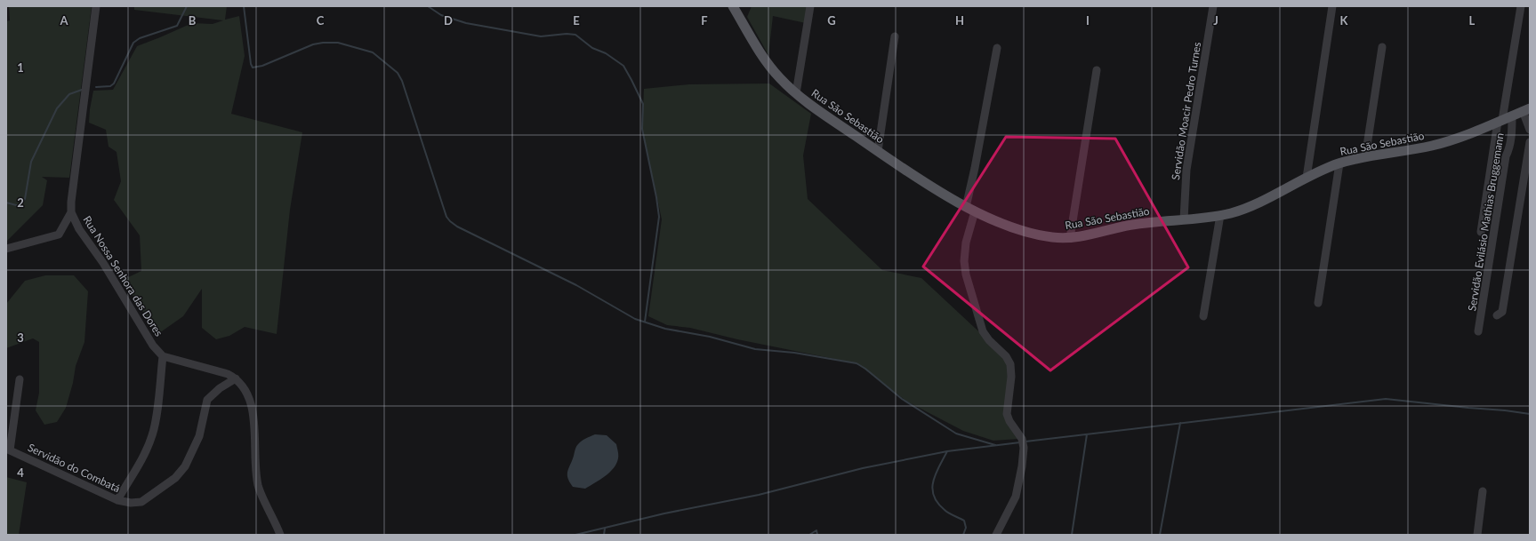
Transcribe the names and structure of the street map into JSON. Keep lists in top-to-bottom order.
{
  "streets": {
    "main road": ["Rua São Sebastião"],
    "street": [
      "Servidão Moacir Pedro Turnes",
      "Servidão Evilásio Mathias Bruggemann",
      "Rua Nossa Senhora das Dores",
      "Servidão do Combatá"
    ]
  },
  "crossings": [
    ["Servidão Moacir Pedro Turnes", "Rua São Sebastião"],
    ["Rua São Sebastião", "Servidão Evilásio Mathias Bruggemann"]
  ],
  "grid": {
    "columns": [
      "A",
      "B",
      "C",
      "D",
      "E",
      "F",
      "G",
      "H",
      "I",
      "J",
      "K",
      "L"
    ],
    "rows": [
      "1",
      "2",
      "3",
      "4"
    ]
  }
}
